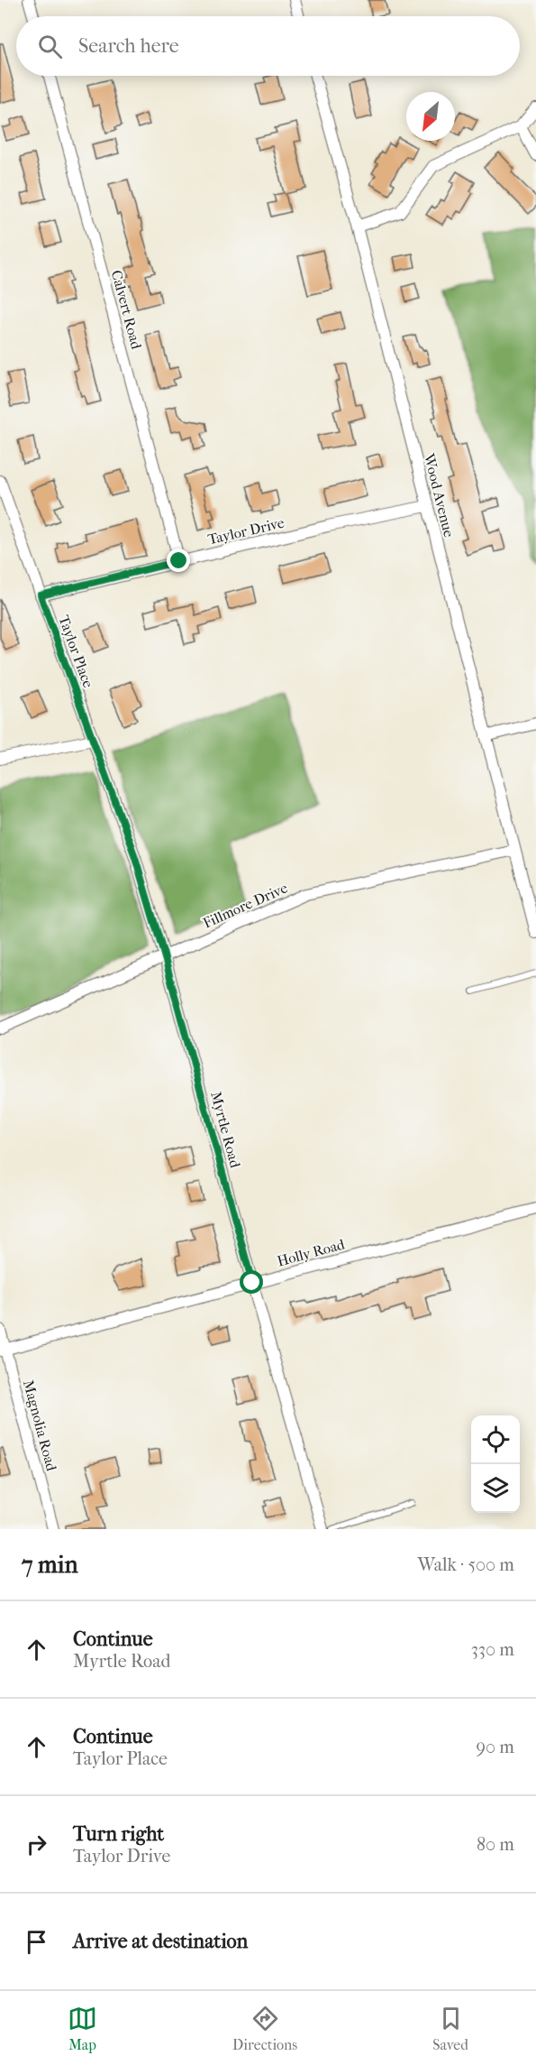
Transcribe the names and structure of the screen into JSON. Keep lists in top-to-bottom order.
{
  "streets": {
    "street": [
      "Calvert Road",
      "Wood Avenue",
      "Taylor Drive",
      "Taylor Place",
      "Fillmore Drive",
      "Myrtle Road",
      "Holly Road",
      "Magnolia Road"
    ]
  },
  "crossings": [
    ["Calvert Road", "Taylor Drive"],
    ["Wood Avenue", "Taylor Drive"],
    ["Wood Avenue", "Fillmore Drive"],
    ["Taylor Drive", "Taylor Place"],
    ["Taylor Place", "Myrtle Road"],
    ["Fillmore Drive", "Myrtle Road"],
    ["Myrtle Road", "Holly Road"],
    ["Holly Road", "Magnolia Road"]
  ],
  "north": "bottom left",
  "page": {
    "search": "Search here",
    "heading": ["7 min", "Walk · 500 m"],
    "list": [
      ["Continue", "Myrtle Road", "330 m"],
      ["Continue", "Taylor Place", "90 m"],
      ["Turn right", "Taylor Drive", "80 m"],
      "Arrive at destination"
    ],
    "nav": ["Map", "Directions", "Saved"]
  }
}
